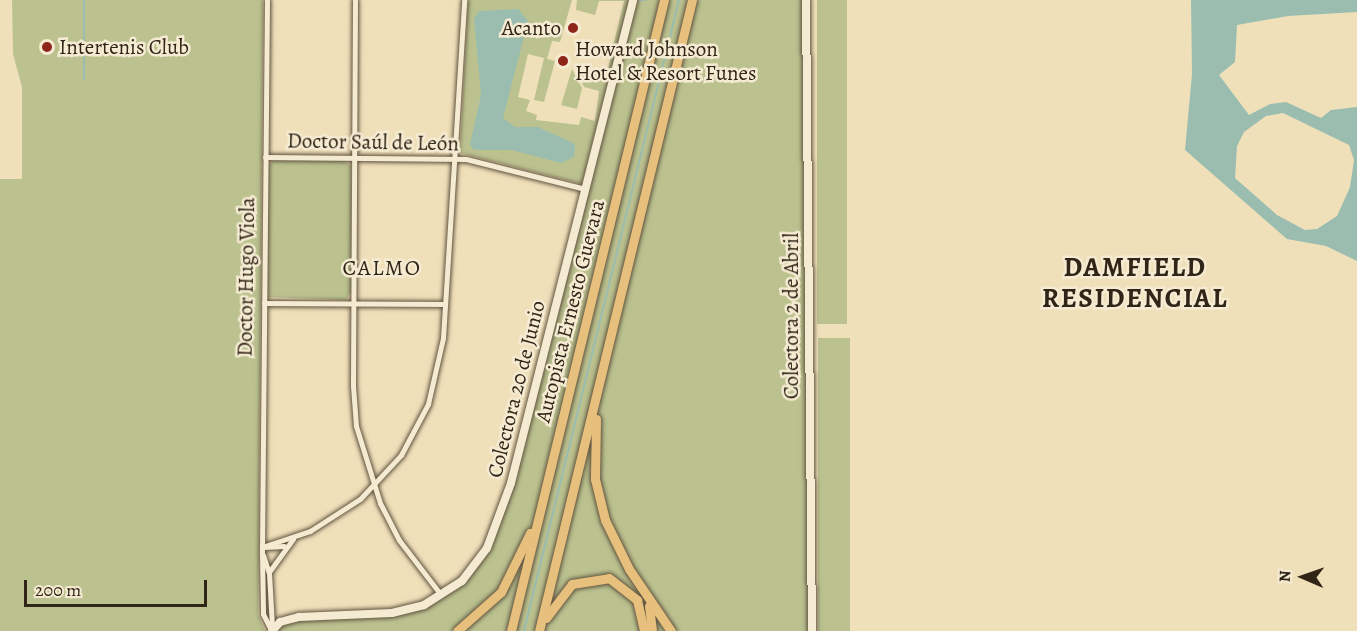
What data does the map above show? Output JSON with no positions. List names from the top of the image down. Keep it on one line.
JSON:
{"streets":{"highway":["Autopista Ernesto Guevara"],"main road":["Colectora 2 de Abril","Colectora 20 de Junio"],"street":["Doctor Saúl de León","Doctor Hugo Viola"]},"crossings":[["Doctor Saúl de León","Doctor Hugo Viola"],["Doctor Saúl de León","Colectora 20 de Junio"],["Doctor Hugo Viola","Colectora 20 de Junio"]],"districts":["DAMFIELD RESIDENCIAL","CALMO"],"places":["Acanto","Intertenis Club","Howard Johnson Hotel & Resort Funes"],"scale_bar":"200 m","north":"left"}
